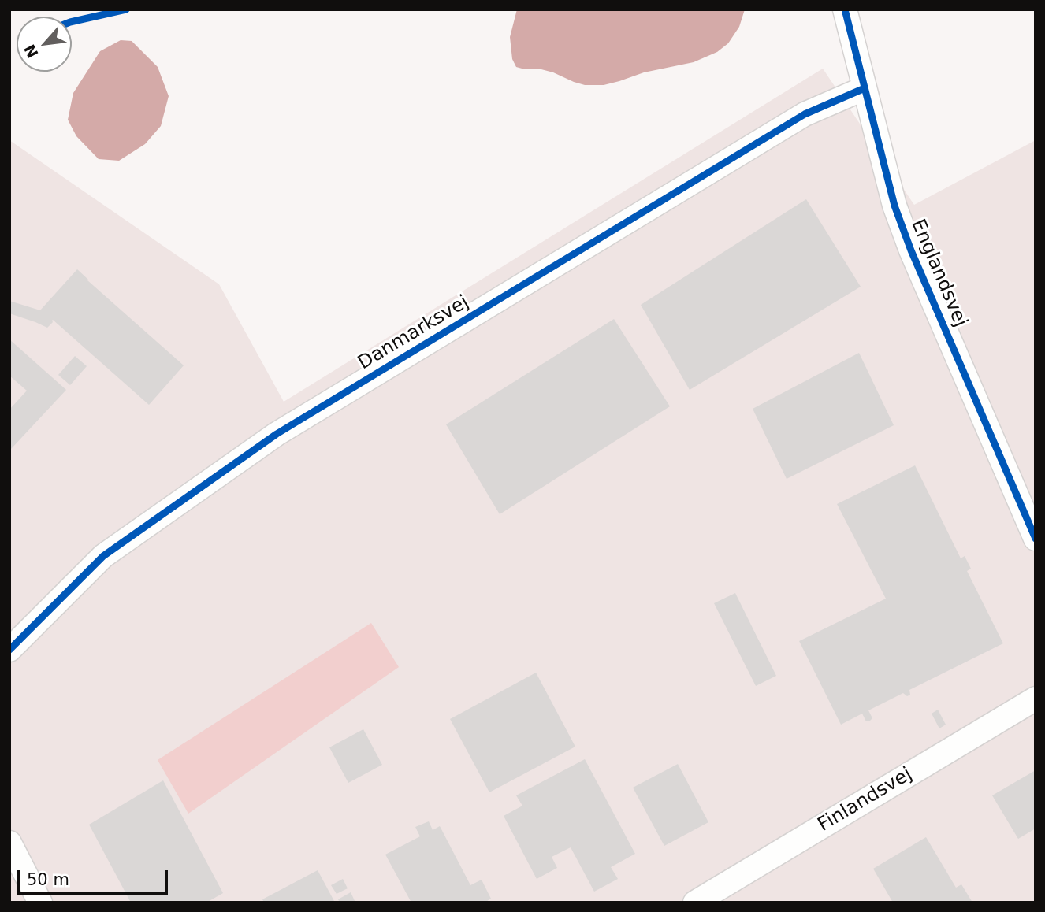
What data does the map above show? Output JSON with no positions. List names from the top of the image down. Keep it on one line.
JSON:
{"streets":{"street":["Englandsvej","Danmarksvej","Finlandsvej"]},"crossings":[["Englandsvej","Danmarksvej"]],"scale_bar":"50 m","north":"bottom left"}
